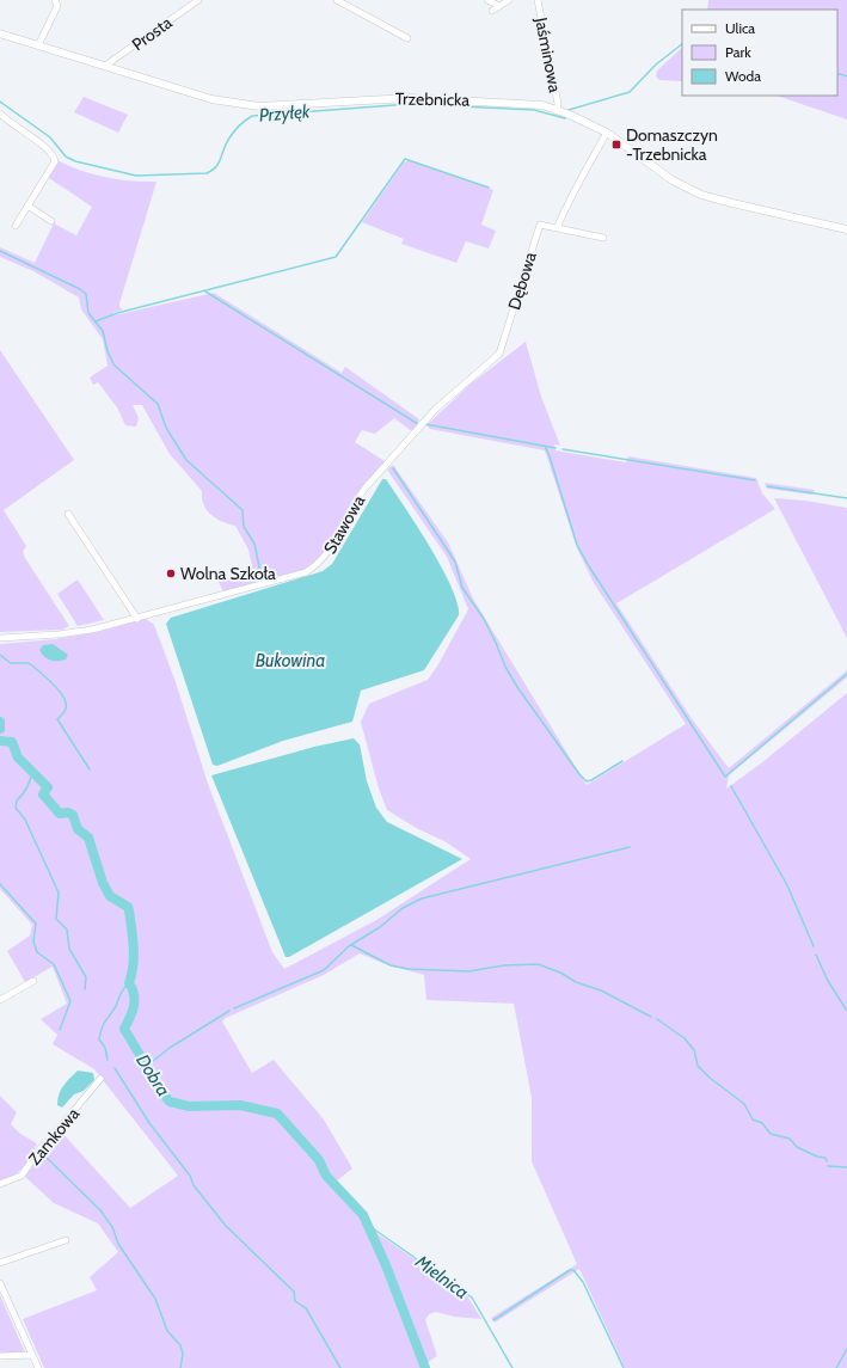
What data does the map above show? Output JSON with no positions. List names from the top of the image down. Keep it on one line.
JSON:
{"streets":{"street":["Prosta","Jaśminowa","Trzebnicka","Dębowa","Stawowa","Zamkowa"]},"crossings":[["Prosta","Trzebnicka"],["Jaśminowa","Trzebnicka"],["Dębowa","Stawowa"]],"water":["Przyłęk","Bukowina","Dobra","Mielnica"],"places":{"transit":["Domaszczyn -Trzebnicka"],"other":["Wolna Szkoła"]},"legend":["Ulica","Park","Woda"]}
